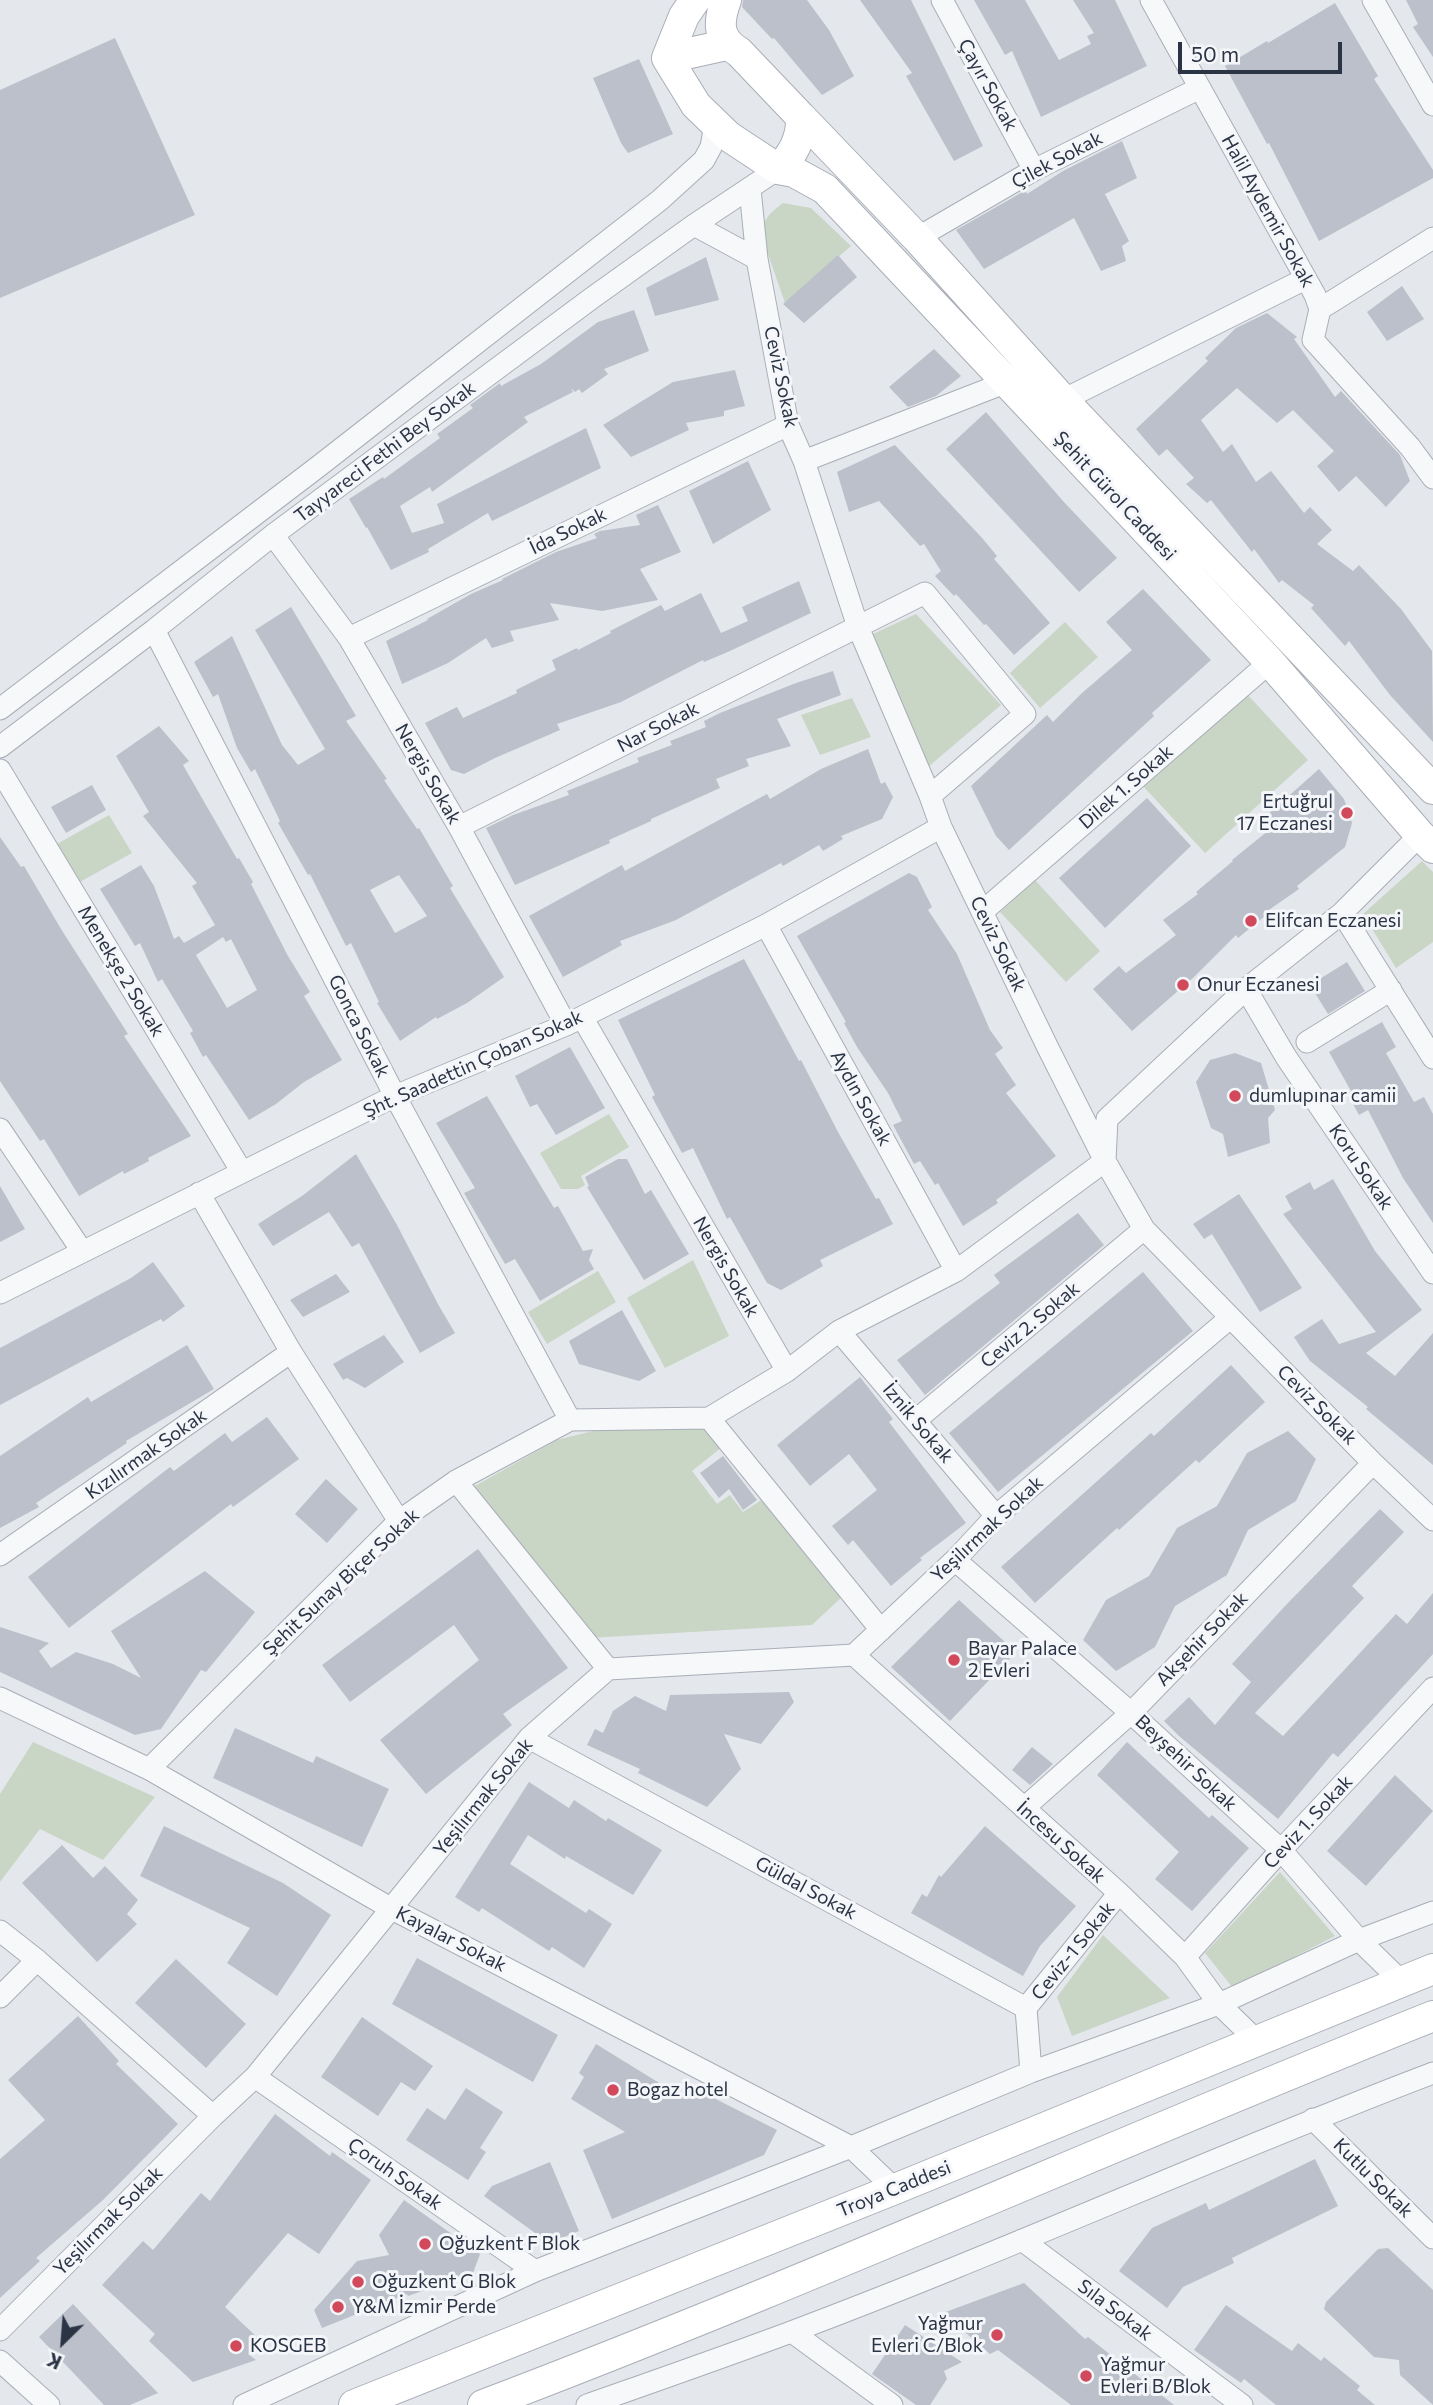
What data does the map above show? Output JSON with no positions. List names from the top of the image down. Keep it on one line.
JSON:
{"streets":{"main road":["Şehit Gürol Caddesi","Troya Caddesi"],"street":["Çayır Sokak","Çilek Sokak","Halil Aydemir Sokak","Ceviz Sokak","Tayyareci Fethi Bey Sokak","İda Sokak","Nar Sokak","Nergis Sokak","Dilek 1. Sokak","Menekşe 2 Sokak","Gonca Sokak","Şht. Saadettin Çoban Sokak","Aydın Sokak","Koru Sokak","Ceviz 2. Sokak","İznik Sokak","Kızılırmak Sokak","Yeşilırmak Sokak","Şehit Sunay Biçer Sokak","Akşehir Sokak","Beyşehir Sokak","Ceviz 1. Sokak","İncesu Sokak","Güldal Sokak","Kayalar Sokak","Ceviz-1 Sokak","Çoruh Sokak","Kutlu Sokak","Sıla Sokak"]},"crossings":[["Çayır Sokak","Çilek Sokak"],["Çilek Sokak","Halil Aydemir Sokak"],["Çilek Sokak","Şehit Gürol Caddesi"],["Ceviz Sokak","Tayyareci Fethi Bey Sokak"],["Ceviz Sokak","İda Sokak"],["Ceviz Sokak","Nar Sokak"],["Ceviz Sokak","Dilek 1. Sokak"],["Ceviz Sokak","Şht. Saadettin Çoban Sokak"],["Ceviz Sokak","Ceviz 2. Sokak"],["Ceviz Sokak","Yeşilırmak Sokak"],["Ceviz Sokak","Akşehir Sokak"],["Tayyareci Fethi Bey Sokak","Şehit Gürol Caddesi"],["Tayyareci Fethi Bey Sokak","Nergis Sokak"],["Tayyareci Fethi Bey Sokak","Gonca Sokak"],["Şehit Gürol Caddesi","Dilek 1. Sokak"],["İda Sokak","Nergis Sokak"],["Nar Sokak","Nergis Sokak"],["Nergis Sokak","Şht. Saadettin Çoban Sokak"],["Menekşe 2 Sokak","Şht. Saadettin Çoban Sokak"],["Gonca Sokak","Şht. Saadettin Çoban Sokak"],["Gonca Sokak","Şehit Sunay Biçer Sokak"],["Şht. Saadettin Çoban Sokak","Aydın Sokak"],["Ceviz 2. Sokak","İznik Sokak"],["İznik Sokak","Yeşilırmak Sokak"],["Yeşilırmak Sokak","Beyşehir Sokak"],["Yeşilırmak Sokak","İncesu Sokak"],["Yeşilırmak Sokak","Güldal Sokak"],["Yeşilırmak Sokak","Kayalar Sokak"],["Yeşilırmak Sokak","Çoruh Sokak"],["Şehit Sunay Biçer Sokak","Kayalar Sokak"],["Akşehir Sokak","Beyşehir Sokak"],["Akşehir Sokak","İncesu Sokak"],["Beyşehir Sokak","Ceviz 1. Sokak"],["Beyşehir Sokak","Troya Caddesi"],["Ceviz 1. Sokak","İncesu Sokak"],["İncesu Sokak","Ceviz-1 Sokak"],["İncesu Sokak","Troya Caddesi"],["Güldal Sokak","Ceviz-1 Sokak"],["Kayalar Sokak","Troya Caddesi"]],"places":["Ertuğrul 17 Eczanesi","Elifcan Eczanesi","Onur Eczanesi","dumlupınar camii","Bayar Palace 2 Evleri","Bogaz hotel","Oğuzkent F Blok","Oğuzkent G Blok","Y&M İzmir Perde","Yağmur Evleri C/Blok","KOSGEB","Yağmur Evleri B/Blok"],"scale_bar":"50 m","north":"bottom left"}
